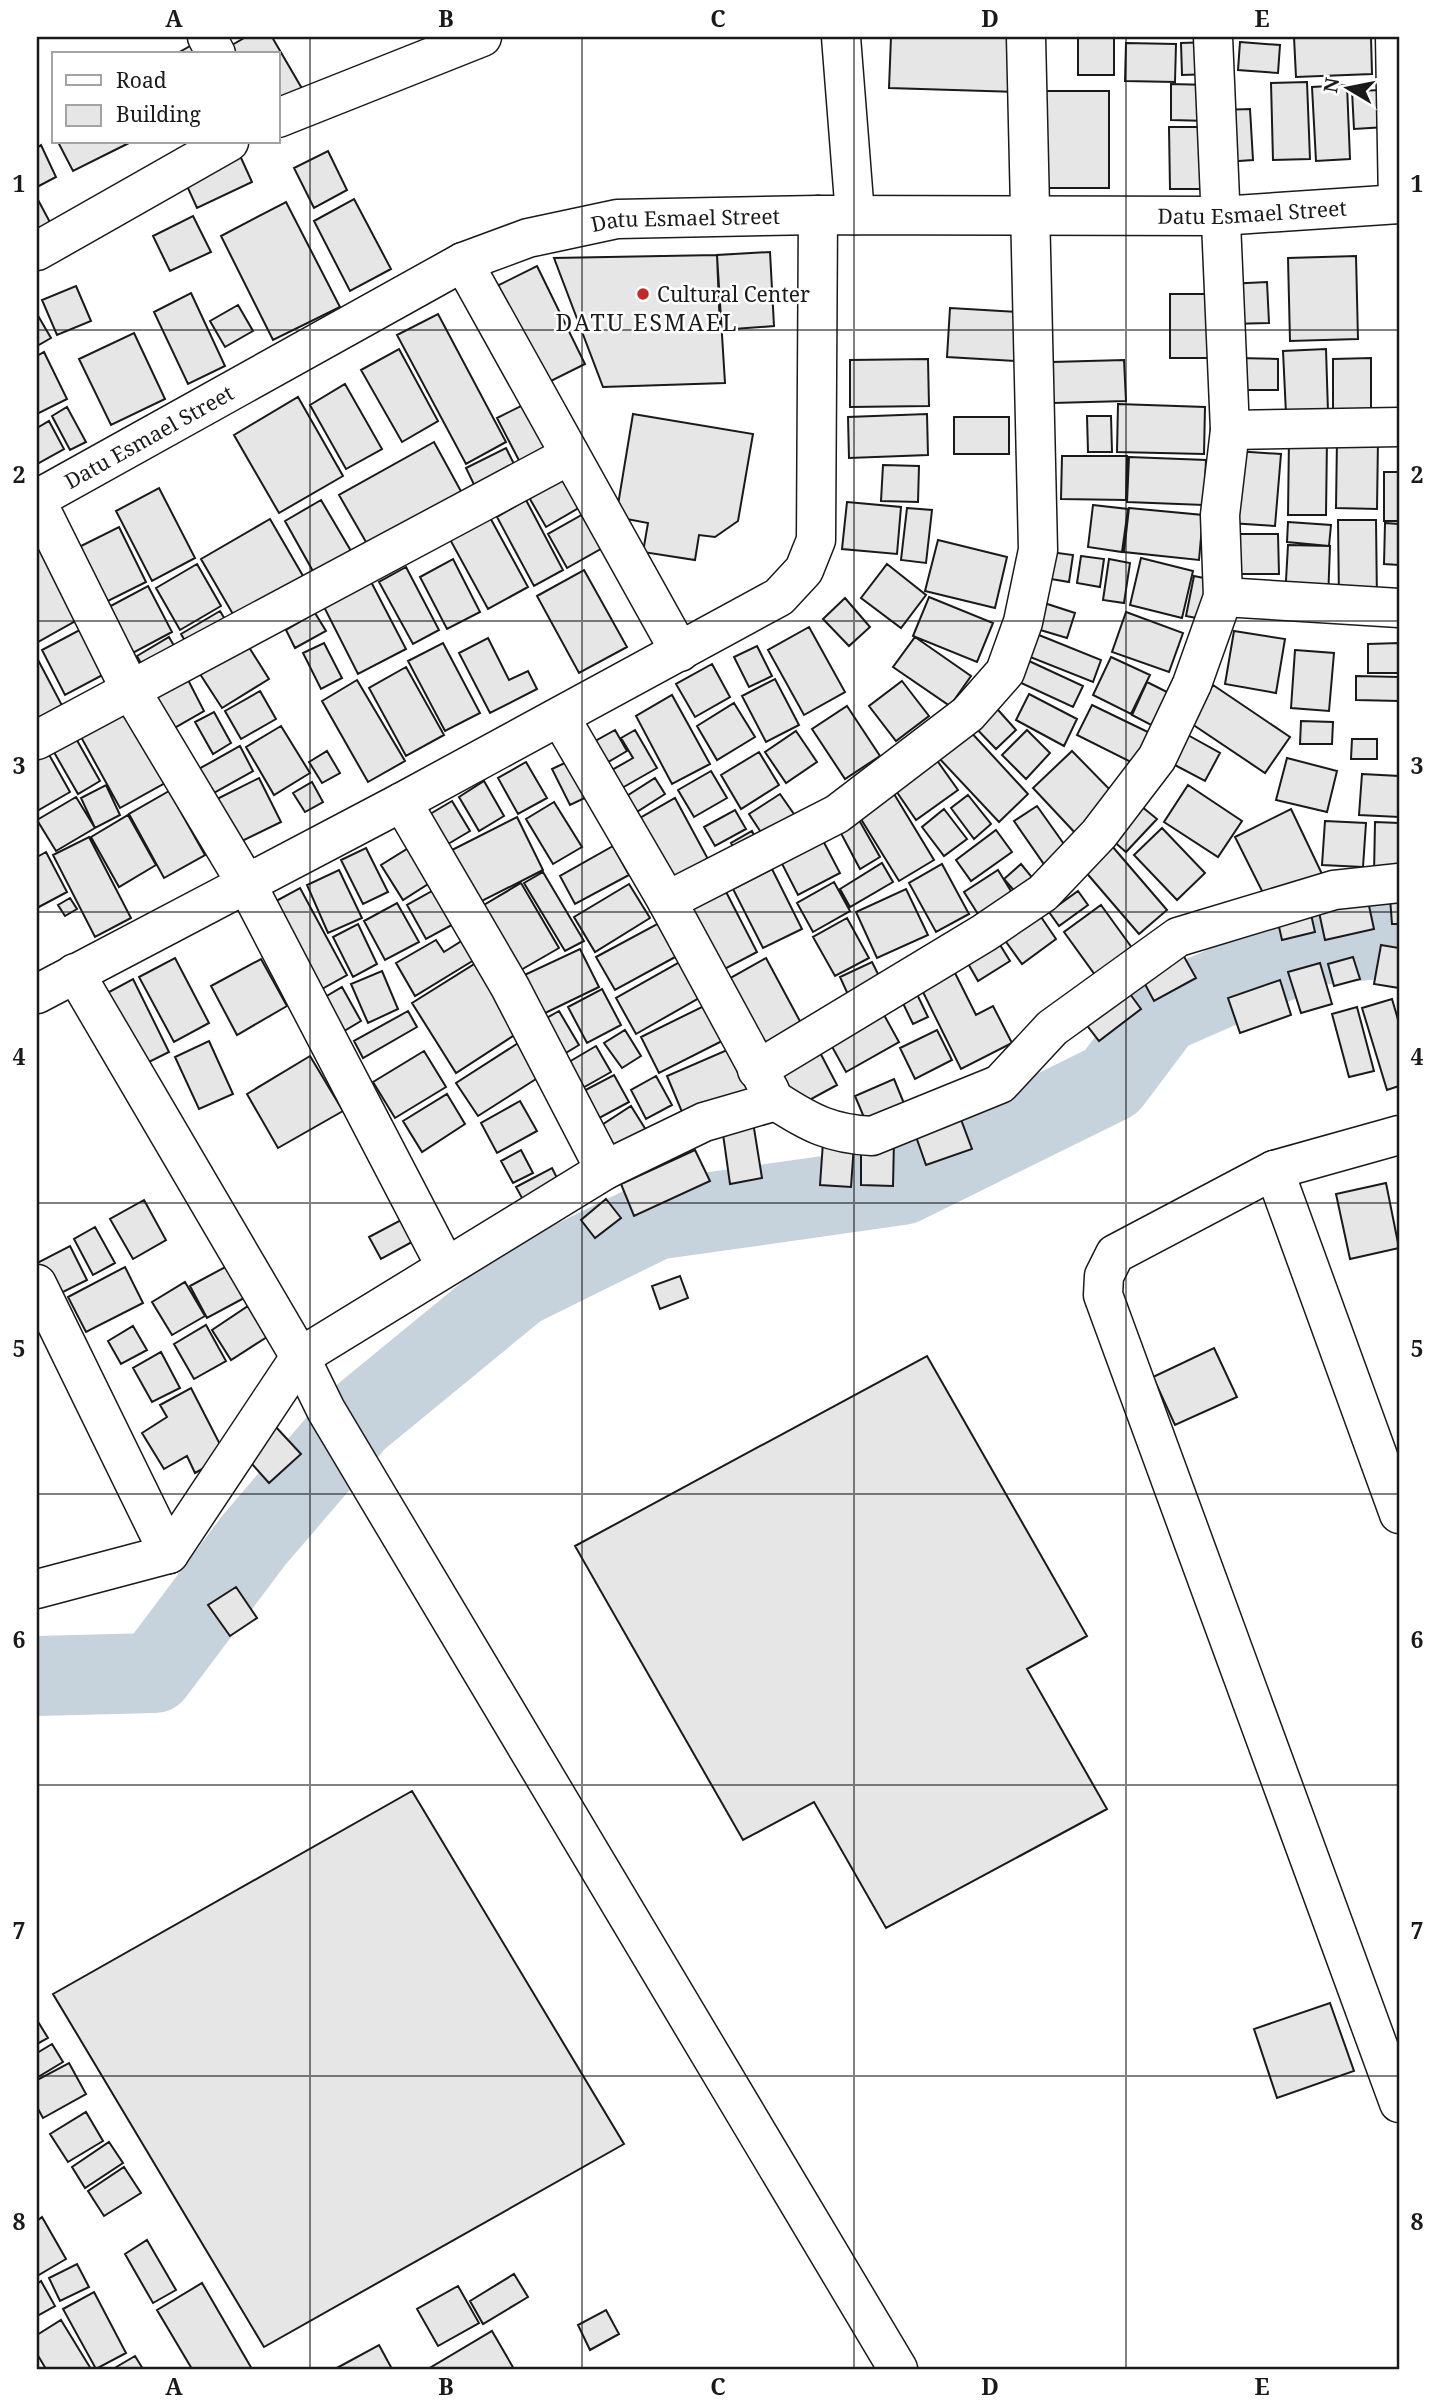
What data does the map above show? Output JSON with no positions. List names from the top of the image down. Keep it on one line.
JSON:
{"streets":{"street":["Datu Esmael Street"]},"districts":["DATU ESMAEL"],"places":["Cultural Center"],"legend":["Road","Building"],"north":"left","grid":{"columns":["A","B","C","D","E"],"rows":["1","2","3","4","5","6","7","8"]}}
